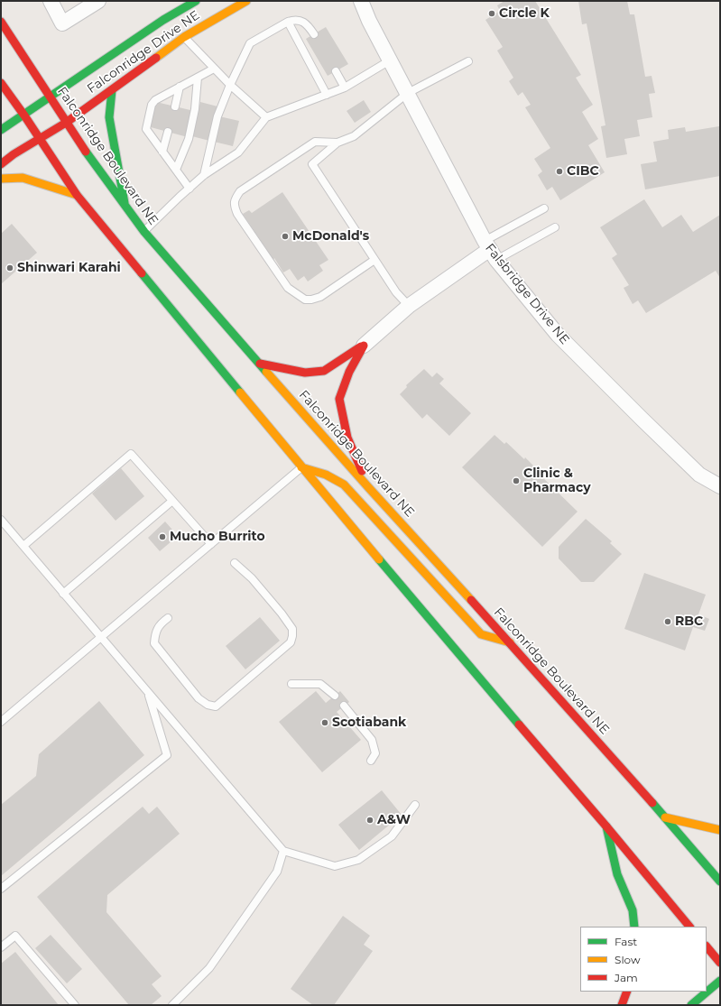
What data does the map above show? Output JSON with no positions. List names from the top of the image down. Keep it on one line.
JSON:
{"streets":{"main road":["Falconridge Drive NE","Falconridge Boulevard NE"],"street":["Falsbridge Drive NE"]},"crossings":[["Falconridge Drive NE","Falconridge Boulevard NE"]],"places":["Circle K","CIBC","McDonald's","Shinwari Karahi","Clinic & Pharmacy","Mucho Burrito","RBC","Scotiabank","A&W"],"legend":["Fast","Slow","Jam"]}
